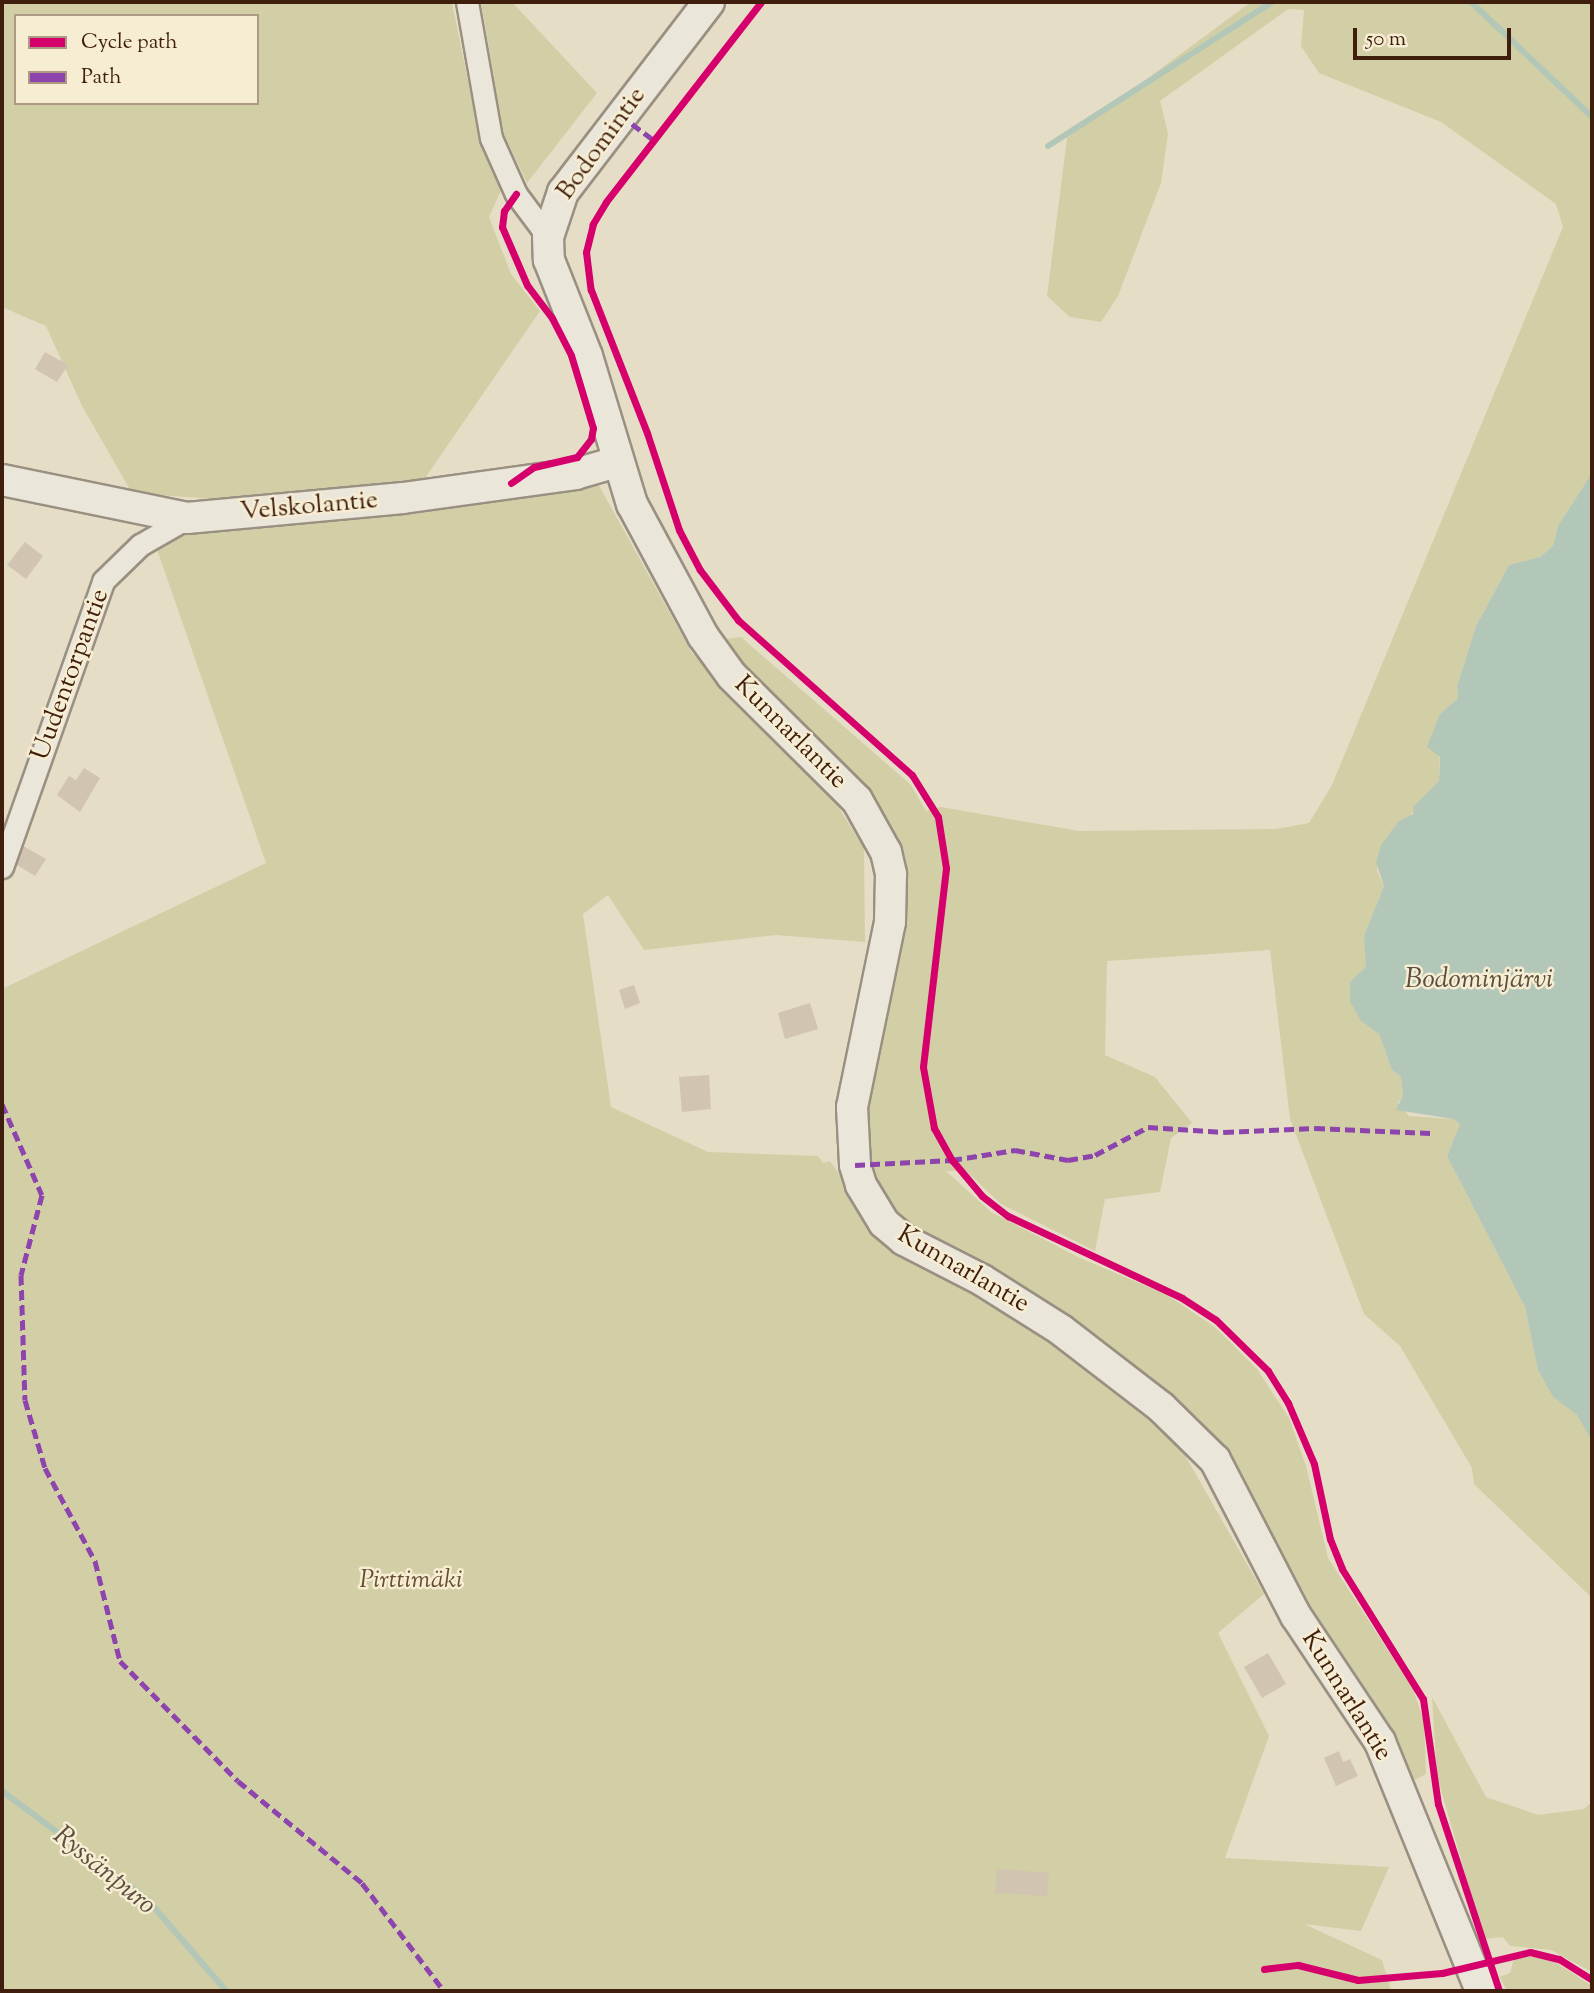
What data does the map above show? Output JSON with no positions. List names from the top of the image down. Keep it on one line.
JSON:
{"streets":{"main road":["Bodomintie","Velskolantie","Kunnarlantie"],"street":["Uudentorpantie"]},"crossings":[["Bodomintie","Velskolantie"],["Bodomintie","Kunnarlantie"],["Velskolantie","Uudentorpantie"],["Velskolantie","Kunnarlantie"]],"water":["Bodominjärvi","Ryssänpuro"],"parks":["Pirttimäki"],"legend":["Cycle path","Path"],"scale_bar":"50 m"}
